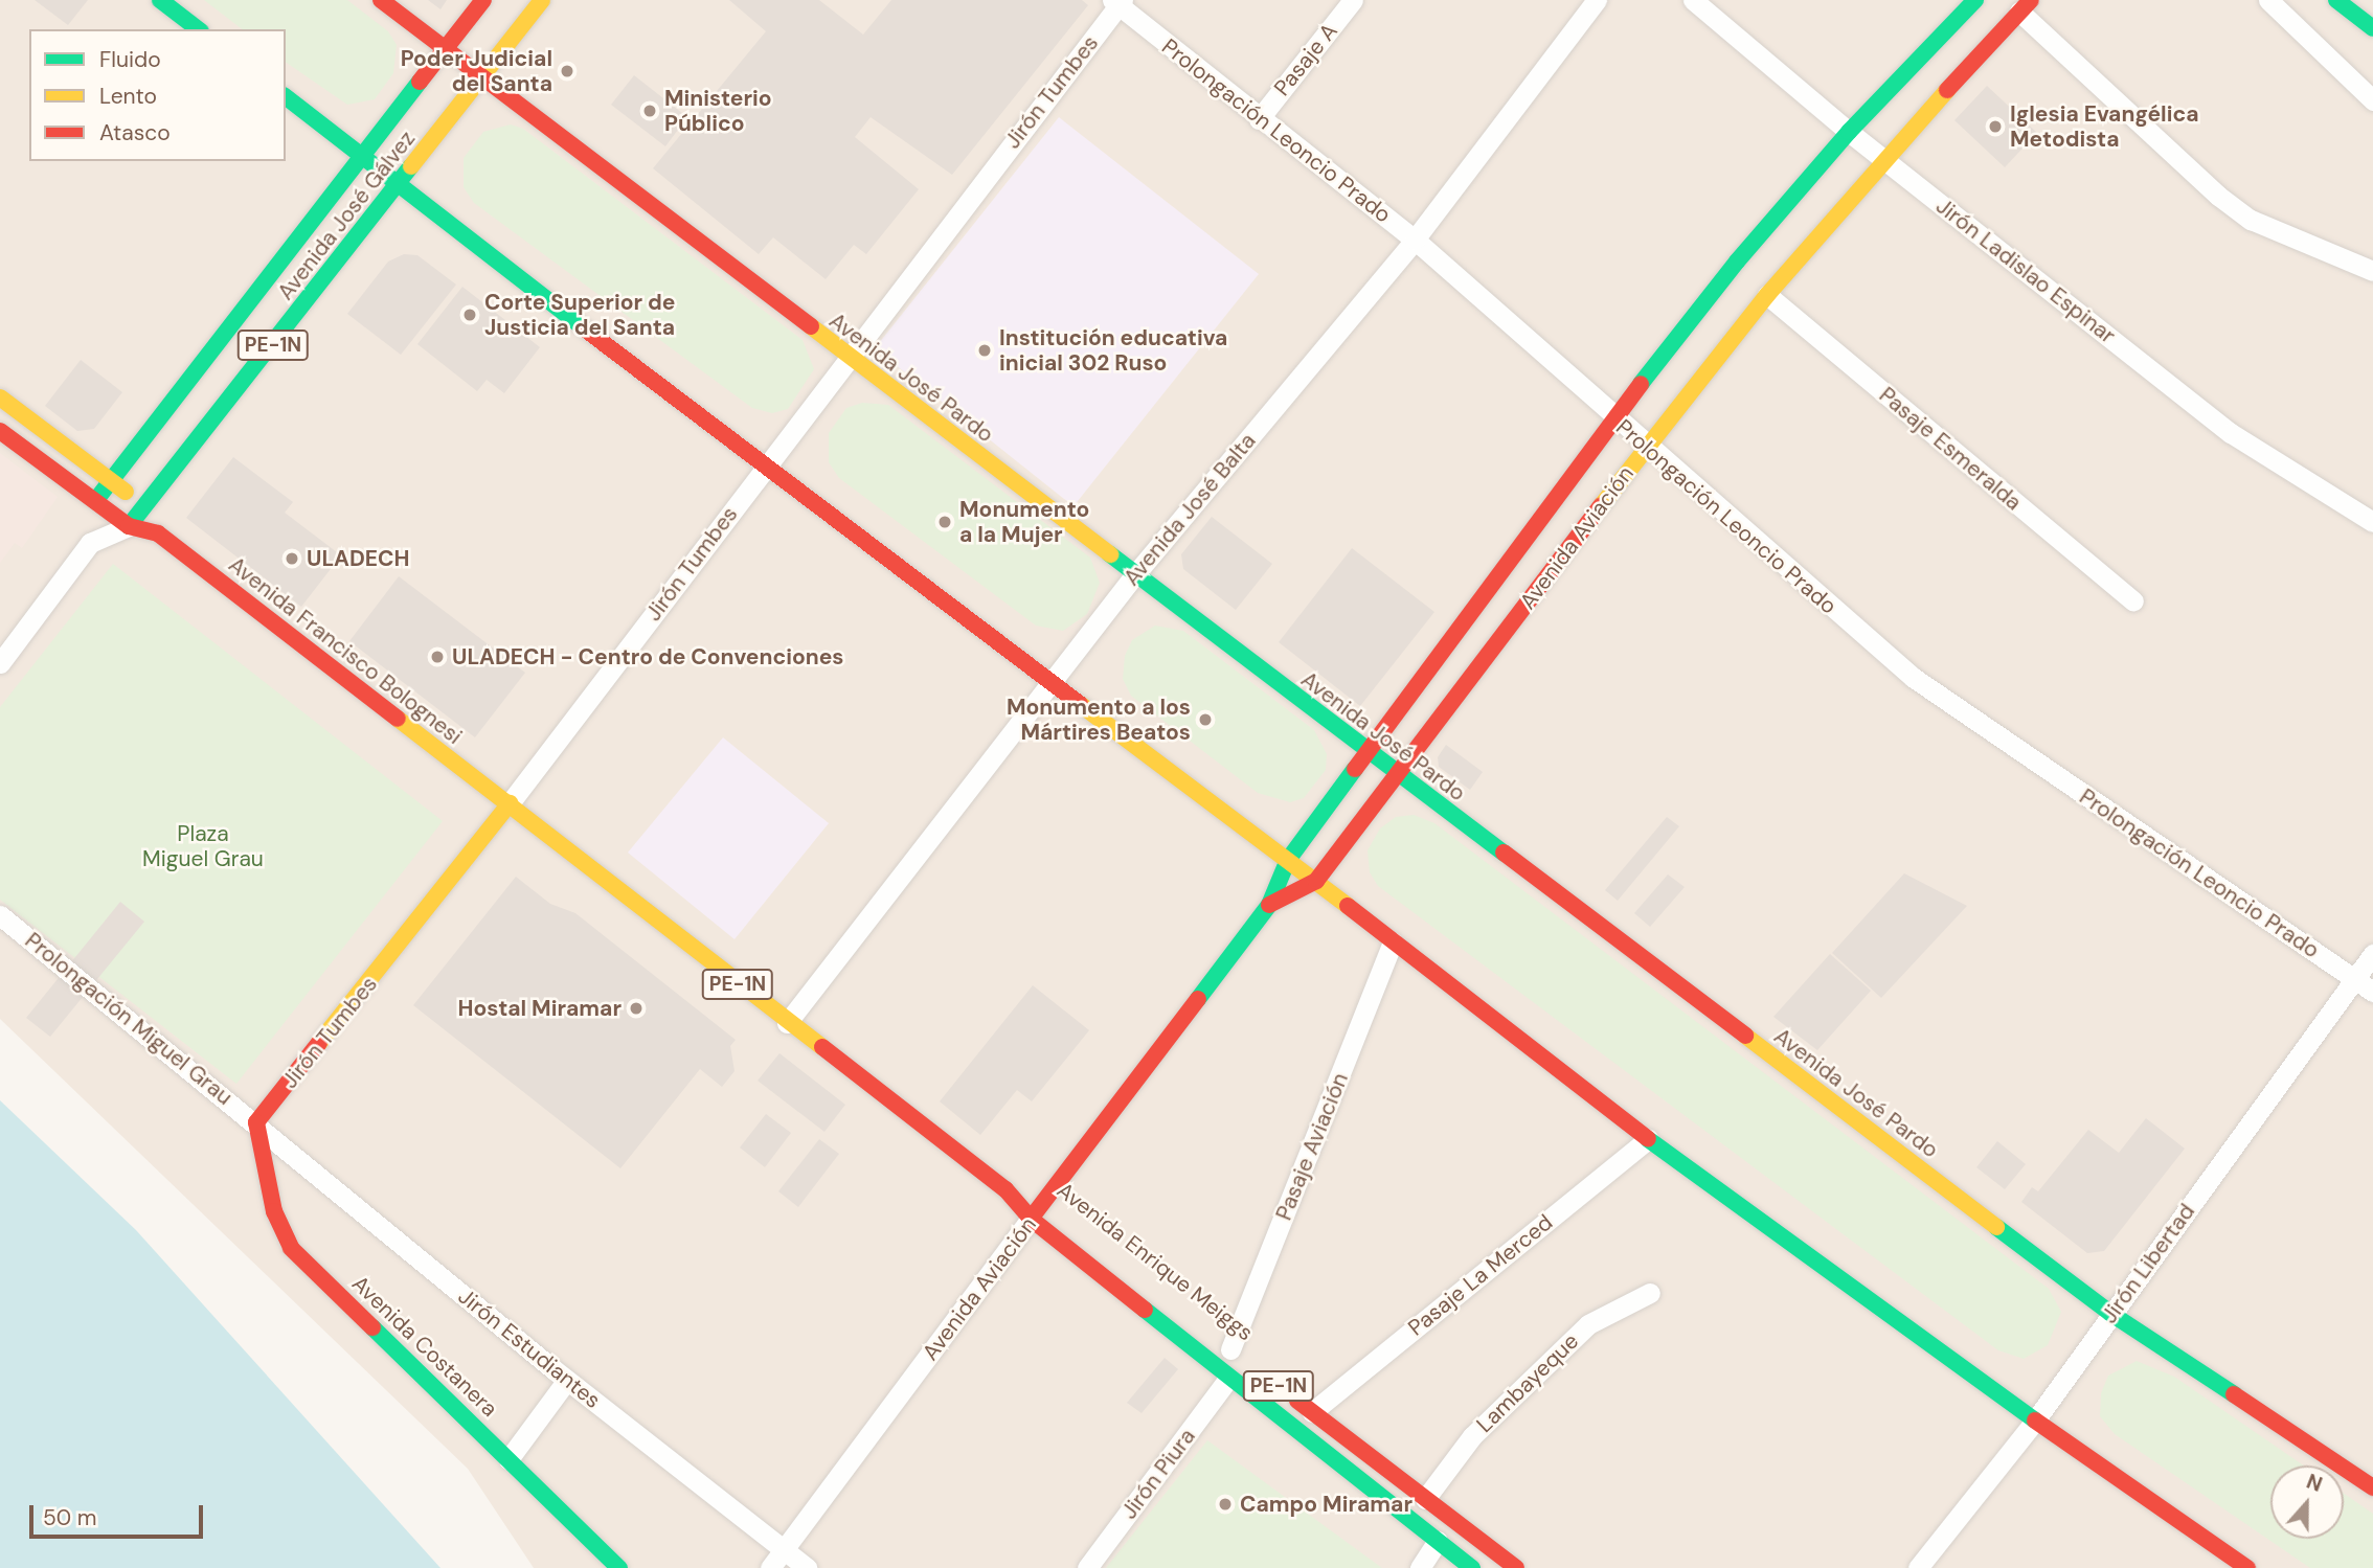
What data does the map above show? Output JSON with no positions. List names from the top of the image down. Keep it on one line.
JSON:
{"streets":{"main road":["Jirón Tumbes","Avenida José Gálvez","PE-1N","Avenida José Pardo","Avenida Aviación","Avenida Francisco Bolognesi","Avenida Enrique Meiggs","Avenida Costanera"],"street":["Pasaje A","Prolongación Leoncio Prado","Jirón Ladislao Espinar","Pasaje Esmeralda","Avenida José Balta","Prolongación Miguel Grau","Pasaje Aviación","Jirón Libertad","Pasaje La Merced","Jirón Estudiantes","Lambayeque","Jirón Piura"]},"crossings":[["Pasaje A","Prolongación Leoncio Prado"],["Jirón Tumbes","Prolongación Leoncio Prado"],["Jirón Tumbes","Avenida José Pardo"],["Jirón Tumbes","Avenida Francisco Bolognesi"],["Jirón Tumbes","Prolongación Miguel Grau"],["Jirón Tumbes","Avenida Enrique Meiggs"],["Jirón Tumbes","Avenida Costanera"],["Jirón Tumbes","Jirón Estudiantes"],["Prolongación Leoncio Prado","Avenida José Balta"],["Prolongación Leoncio Prado","Avenida Aviación"],["Prolongación Leoncio Prado","Jirón Libertad"],["Avenida José Gálvez","Avenida José Pardo"],["Avenida José Gálvez","Avenida Francisco Bolognesi"],["Jirón Ladislao Espinar","Avenida Aviación"],["PE-1N","Pasaje La Merced"],["PE-1N","Lambayeque"],["Avenida José Pardo","Avenida José Balta"],["Avenida José Pardo","Avenida Aviación"],["Avenida José Pardo","Jirón Libertad"],["Pasaje Esmeralda","Avenida Aviación"],["Avenida José Balta","Avenida Enrique Meiggs"],["Avenida Aviación","Avenida Enrique Meiggs"],["Avenida Aviación","Jirón Estudiantes"],["Avenida Francisco Bolognesi","Avenida Enrique Meiggs"],["Prolongación Miguel Grau","Avenida Costanera"],["Prolongación Miguel Grau","Jirón Estudiantes"],["Avenida Enrique Meiggs","Jirón Piura"],["Avenida Costanera","Jirón Estudiantes"]],"parks":["Plaza Miguel Grau"],"places":["Poder Judicial del Santa","Ministerio Público","Iglesia Evangélica Metodista","Corte Superior de Justicia del Santa","Institución educativa inicial 302 Ruso","Monumento a la Mujer","ULADECH","ULADECH - Centro de Convenciones","Monumento a los Mártires Beatos","Hostal Miramar","Campo Miramar"],"legend":["Fluido","Lento","Atasco"],"scale_bar":"50 m","north":"top"}
